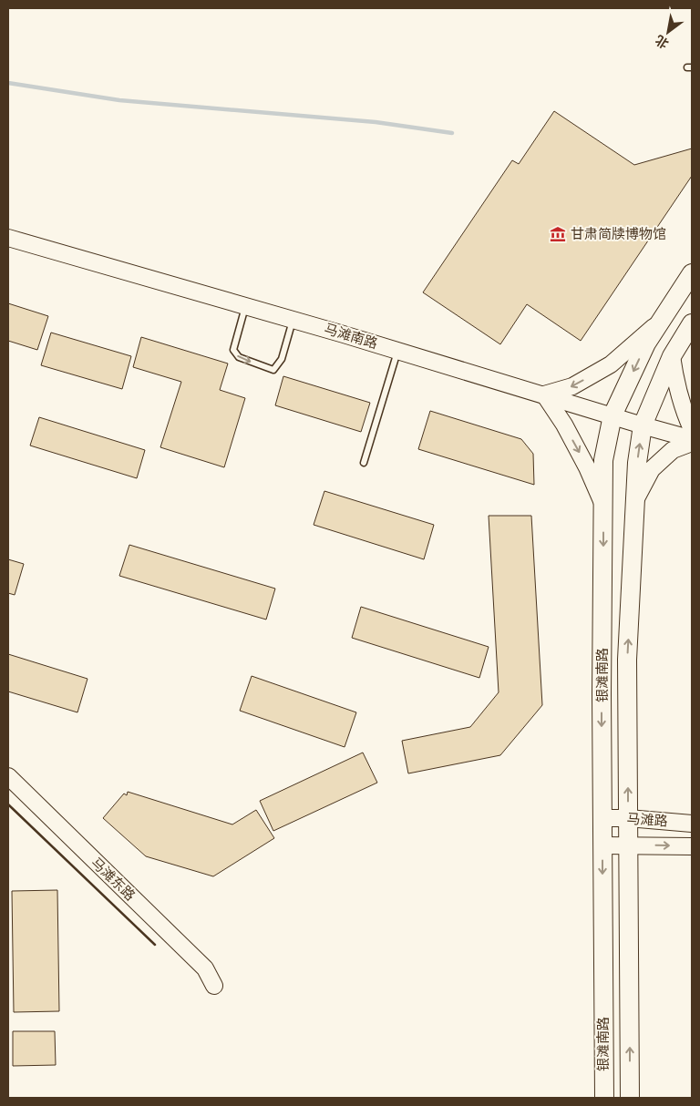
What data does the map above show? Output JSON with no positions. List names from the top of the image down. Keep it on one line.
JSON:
{"streets":{"main road":["马滩南路","银滩南路","马滩路","马滩东路"]},"crossings":[["马滩南路","银滩南路"],["银滩南路","马滩路"]],"places":{"museum":["甘肃简牍博物馆"]},"north":"bottom left"}
